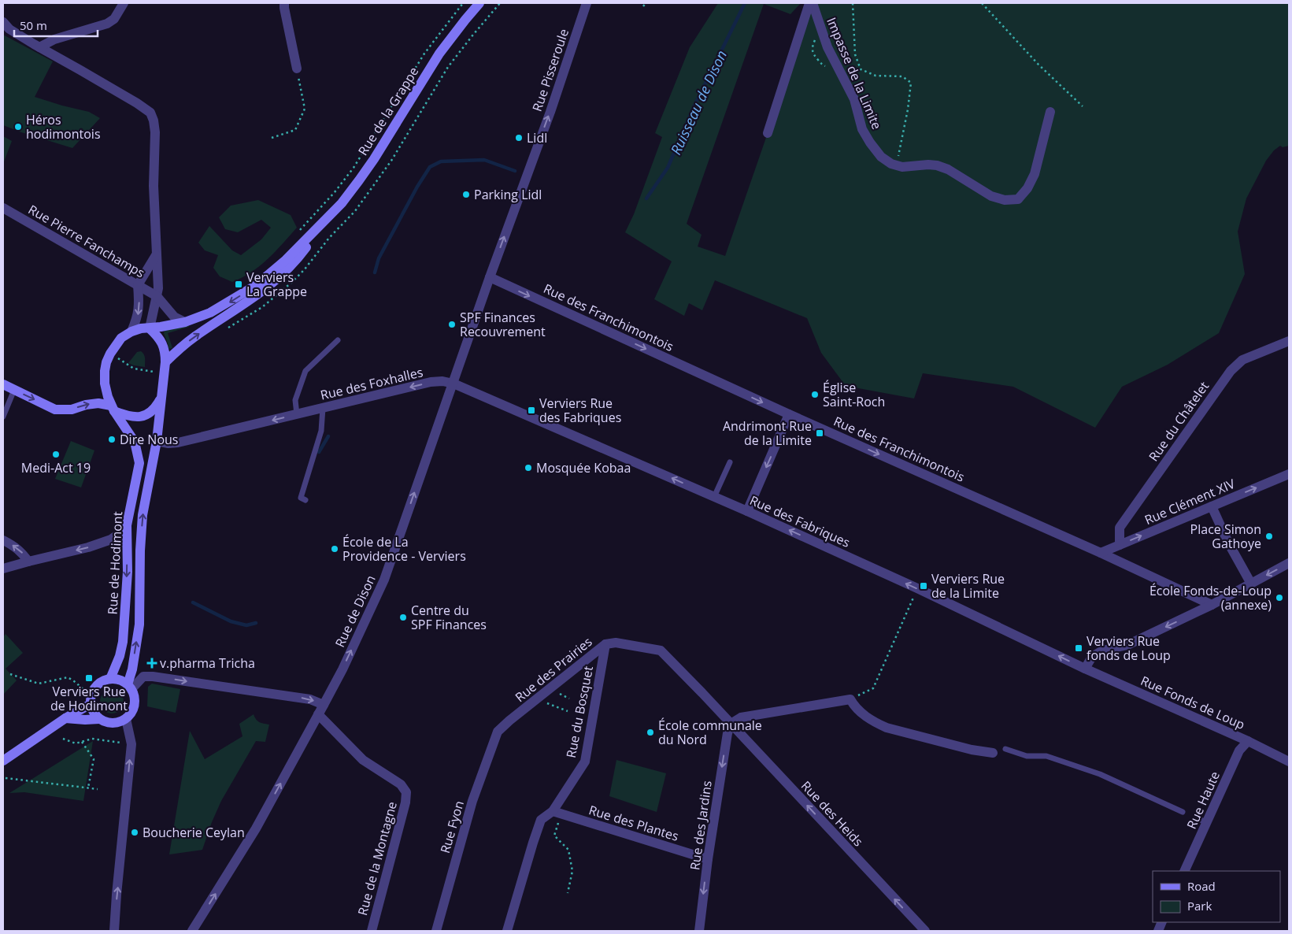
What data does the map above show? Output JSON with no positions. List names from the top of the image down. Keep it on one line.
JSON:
{"streets":{"main road":["Rue de la Grappe","Rue de Hodimont"],"street":["Rue Pisseroule","Impasse de la Limite","Rue Pierre Fanchamps","Rue des Franchimontois","Rue des Foxhalles","Rue du Châtelet","Rue Clément XIV","Rue des Fabriques","Rue de Dison","Rue des Prairies","Rue Fonds de Loup","Rue du Bosquet","Rue Haute","Rue des Heids","Rue des Plantes","Rue des Jardins","Rue Fyon","Rue de la Montagne"]},"crossings":[["Rue Pisseroule","Rue des Franchimontois"],["Rue Pisseroule","Rue de Dison"],["Rue de la Grappe","Rue de Hodimont"],["Rue des Franchimontois","Rue Clément XIV"],["Rue des Franchimontois","Rue de Dison"],["Rue des Foxhalles","Rue des Fabriques"],["Rue des Foxhalles","Rue de Hodimont"],["Rue des Foxhalles","Rue de Dison"],["Rue du Châtelet","Rue Clément XIV"],["Rue des Fabriques","Rue de Dison"],["Rue des Fabriques","Rue Fonds de Loup"],["Rue de Dison","Rue de la Montagne"],["Rue des Prairies","Rue du Bosquet"],["Rue des Prairies","Rue des Heids"],["Rue des Prairies","Rue Fyon"],["Rue Fonds de Loup","Rue Haute"],["Rue du Bosquet","Rue des Plantes"],["Rue des Heids","Rue des Jardins"],["Rue des Plantes","Rue des Jardins"]],"one_way":["Rue Pisseroule","Rue des Franchimontois","Rue des Foxhalles","Rue des Fabriques","Rue de Dison","Rue des Heids","Rue des Jardins"],"water":["Ruisseau de Dison"],"places":{"other":["Héros hodimontois","Lidl","Parking Lidl","SPF Finances Recouvrement","Église Saint-Roch","Dire Nous","Medi-Act 19","Mosquée Kobaa","Place Simon Gathoye","École de La Providence - Verviers","École Fonds-de-Loup (annexe)","Centre du SPF Finances","École communale du Nord","Boucherie Ceylan"],"transit":["Verviers La Grappe","Verviers Rue des Fabriques","Andrimont Rue de la Limite","Verviers Rue de la Limite","Verviers Rue fonds de Loup","Verviers Rue de Hodimont"],"health":["v.pharma Tricha"]},"legend":["Road","Park"],"scale_bar":"50 m"}
